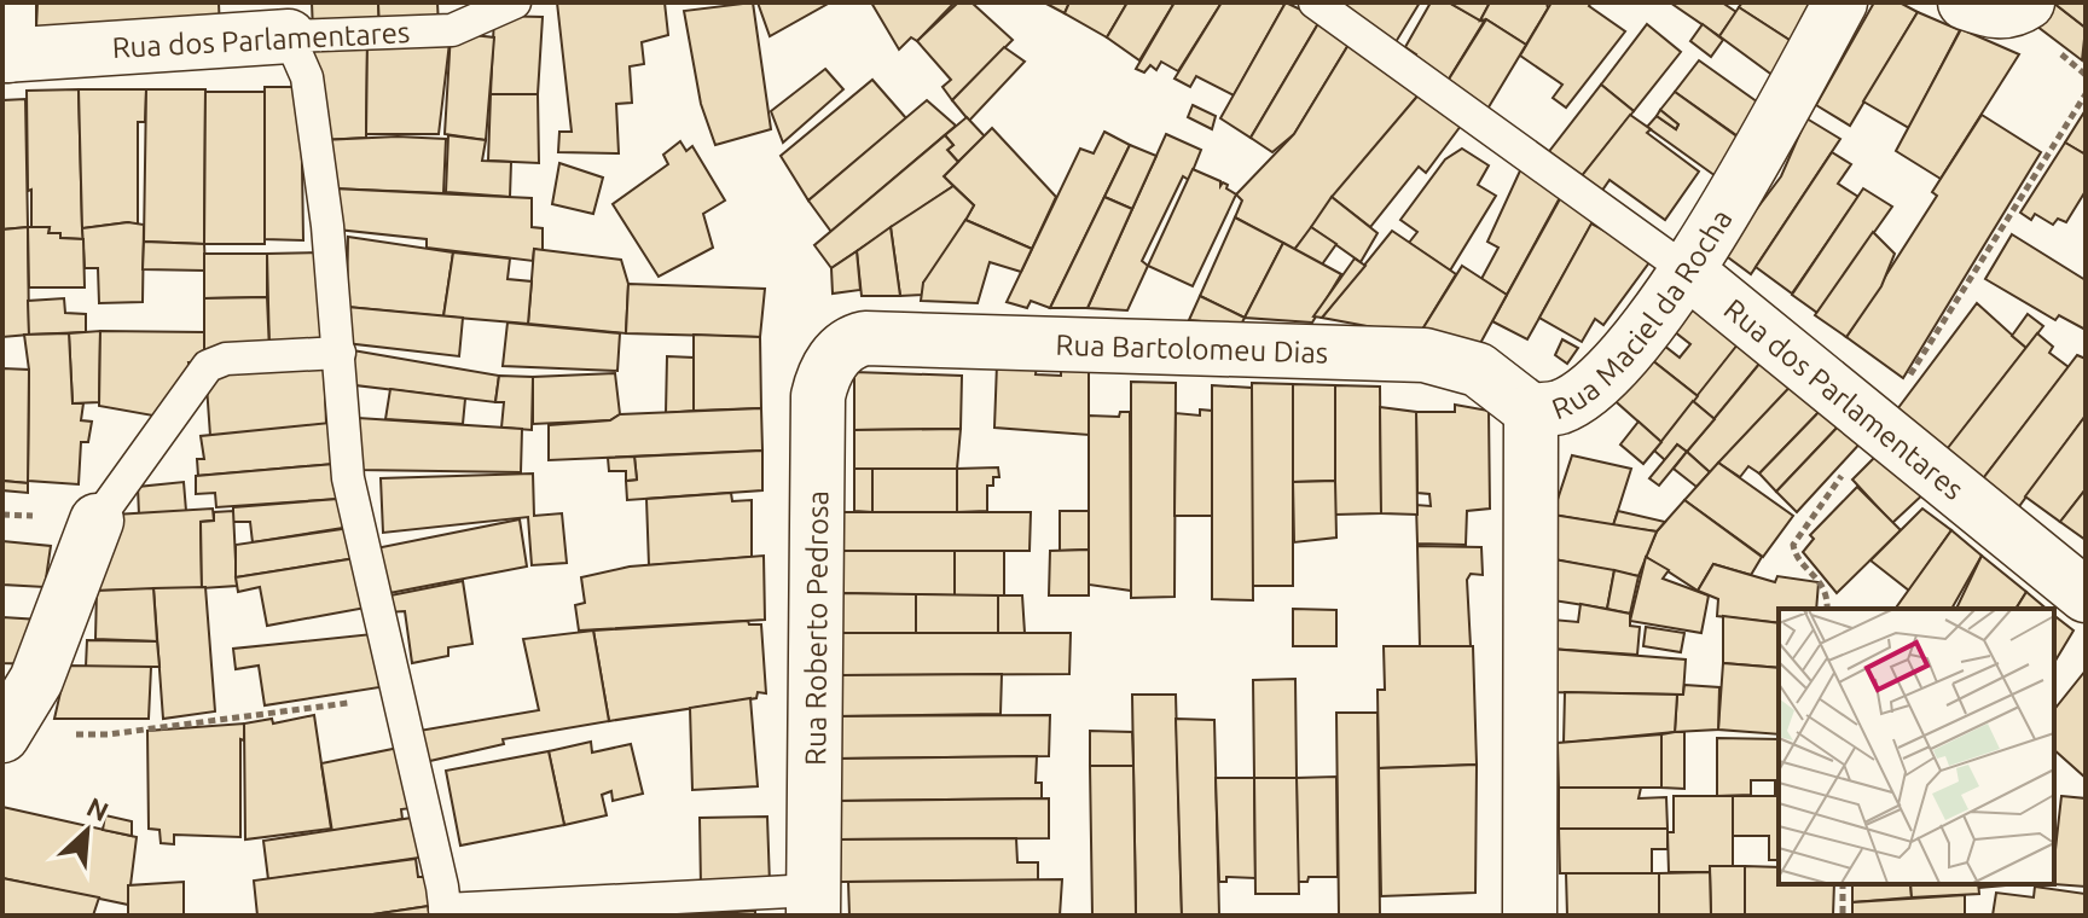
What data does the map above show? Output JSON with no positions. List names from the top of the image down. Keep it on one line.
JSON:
{"streets":{"street":["Rua dos Parlamentares","Rua Maciel da Rocha","Rua Bartolomeu Dias","Rua Roberto Pedrosa"]},"crossings":[["Rua dos Parlamentares","Rua Maciel da Rocha"],["Rua Maciel da Rocha","Rua Bartolomeu Dias"],["Rua Bartolomeu Dias","Rua Roberto Pedrosa"]],"north":"top right"}
